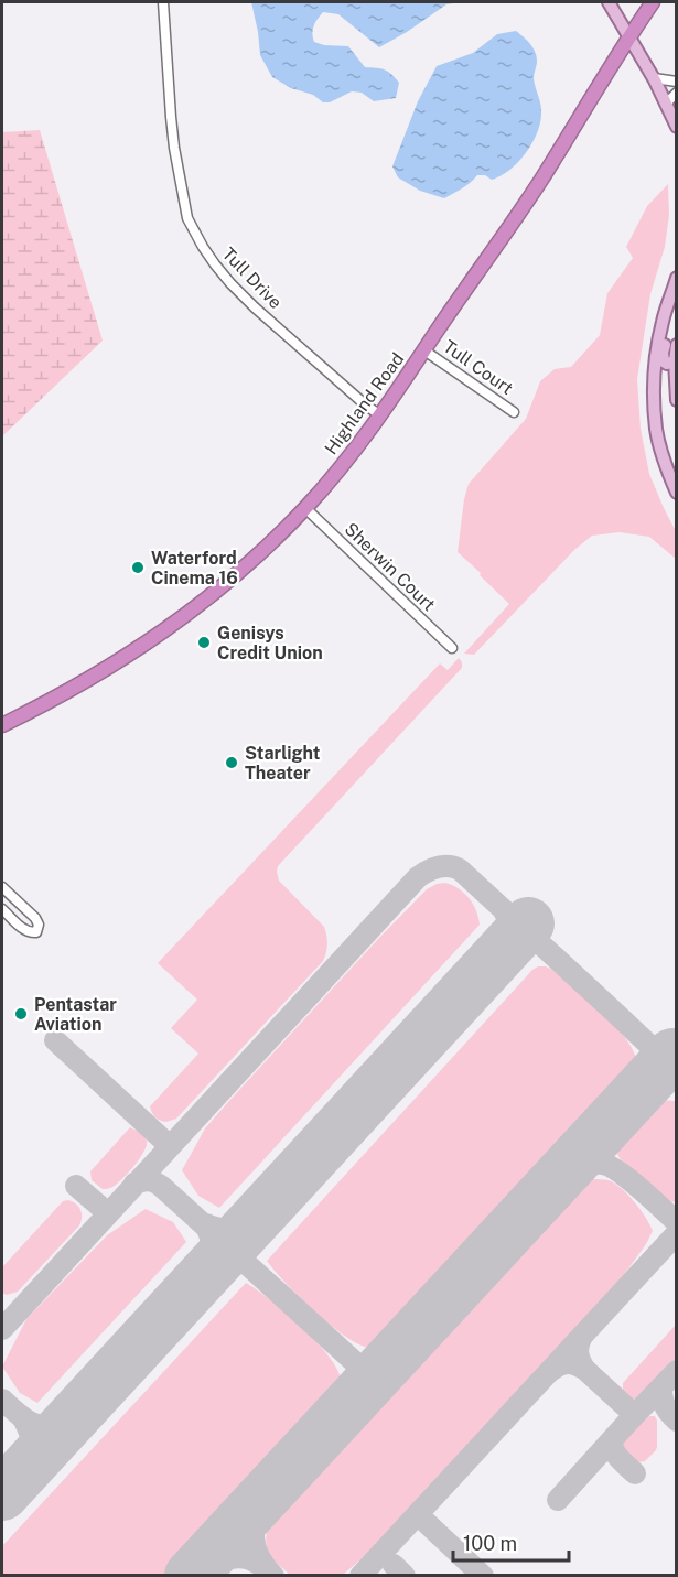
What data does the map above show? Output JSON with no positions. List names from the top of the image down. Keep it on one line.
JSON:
{"streets":{"highway":["Highland Road"],"street":["Tull Drive","Tull Court","Sherwin Court"]},"crossings":[["Tull Drive","Highland Road"],["Tull Court","Highland Road"],["Highland Road","Sherwin Court"]],"places":["Waterford Cinema 16","Genisys Credit Union","Starlight Theater","Pentastar Aviation"],"scale_bar":"100 m"}
